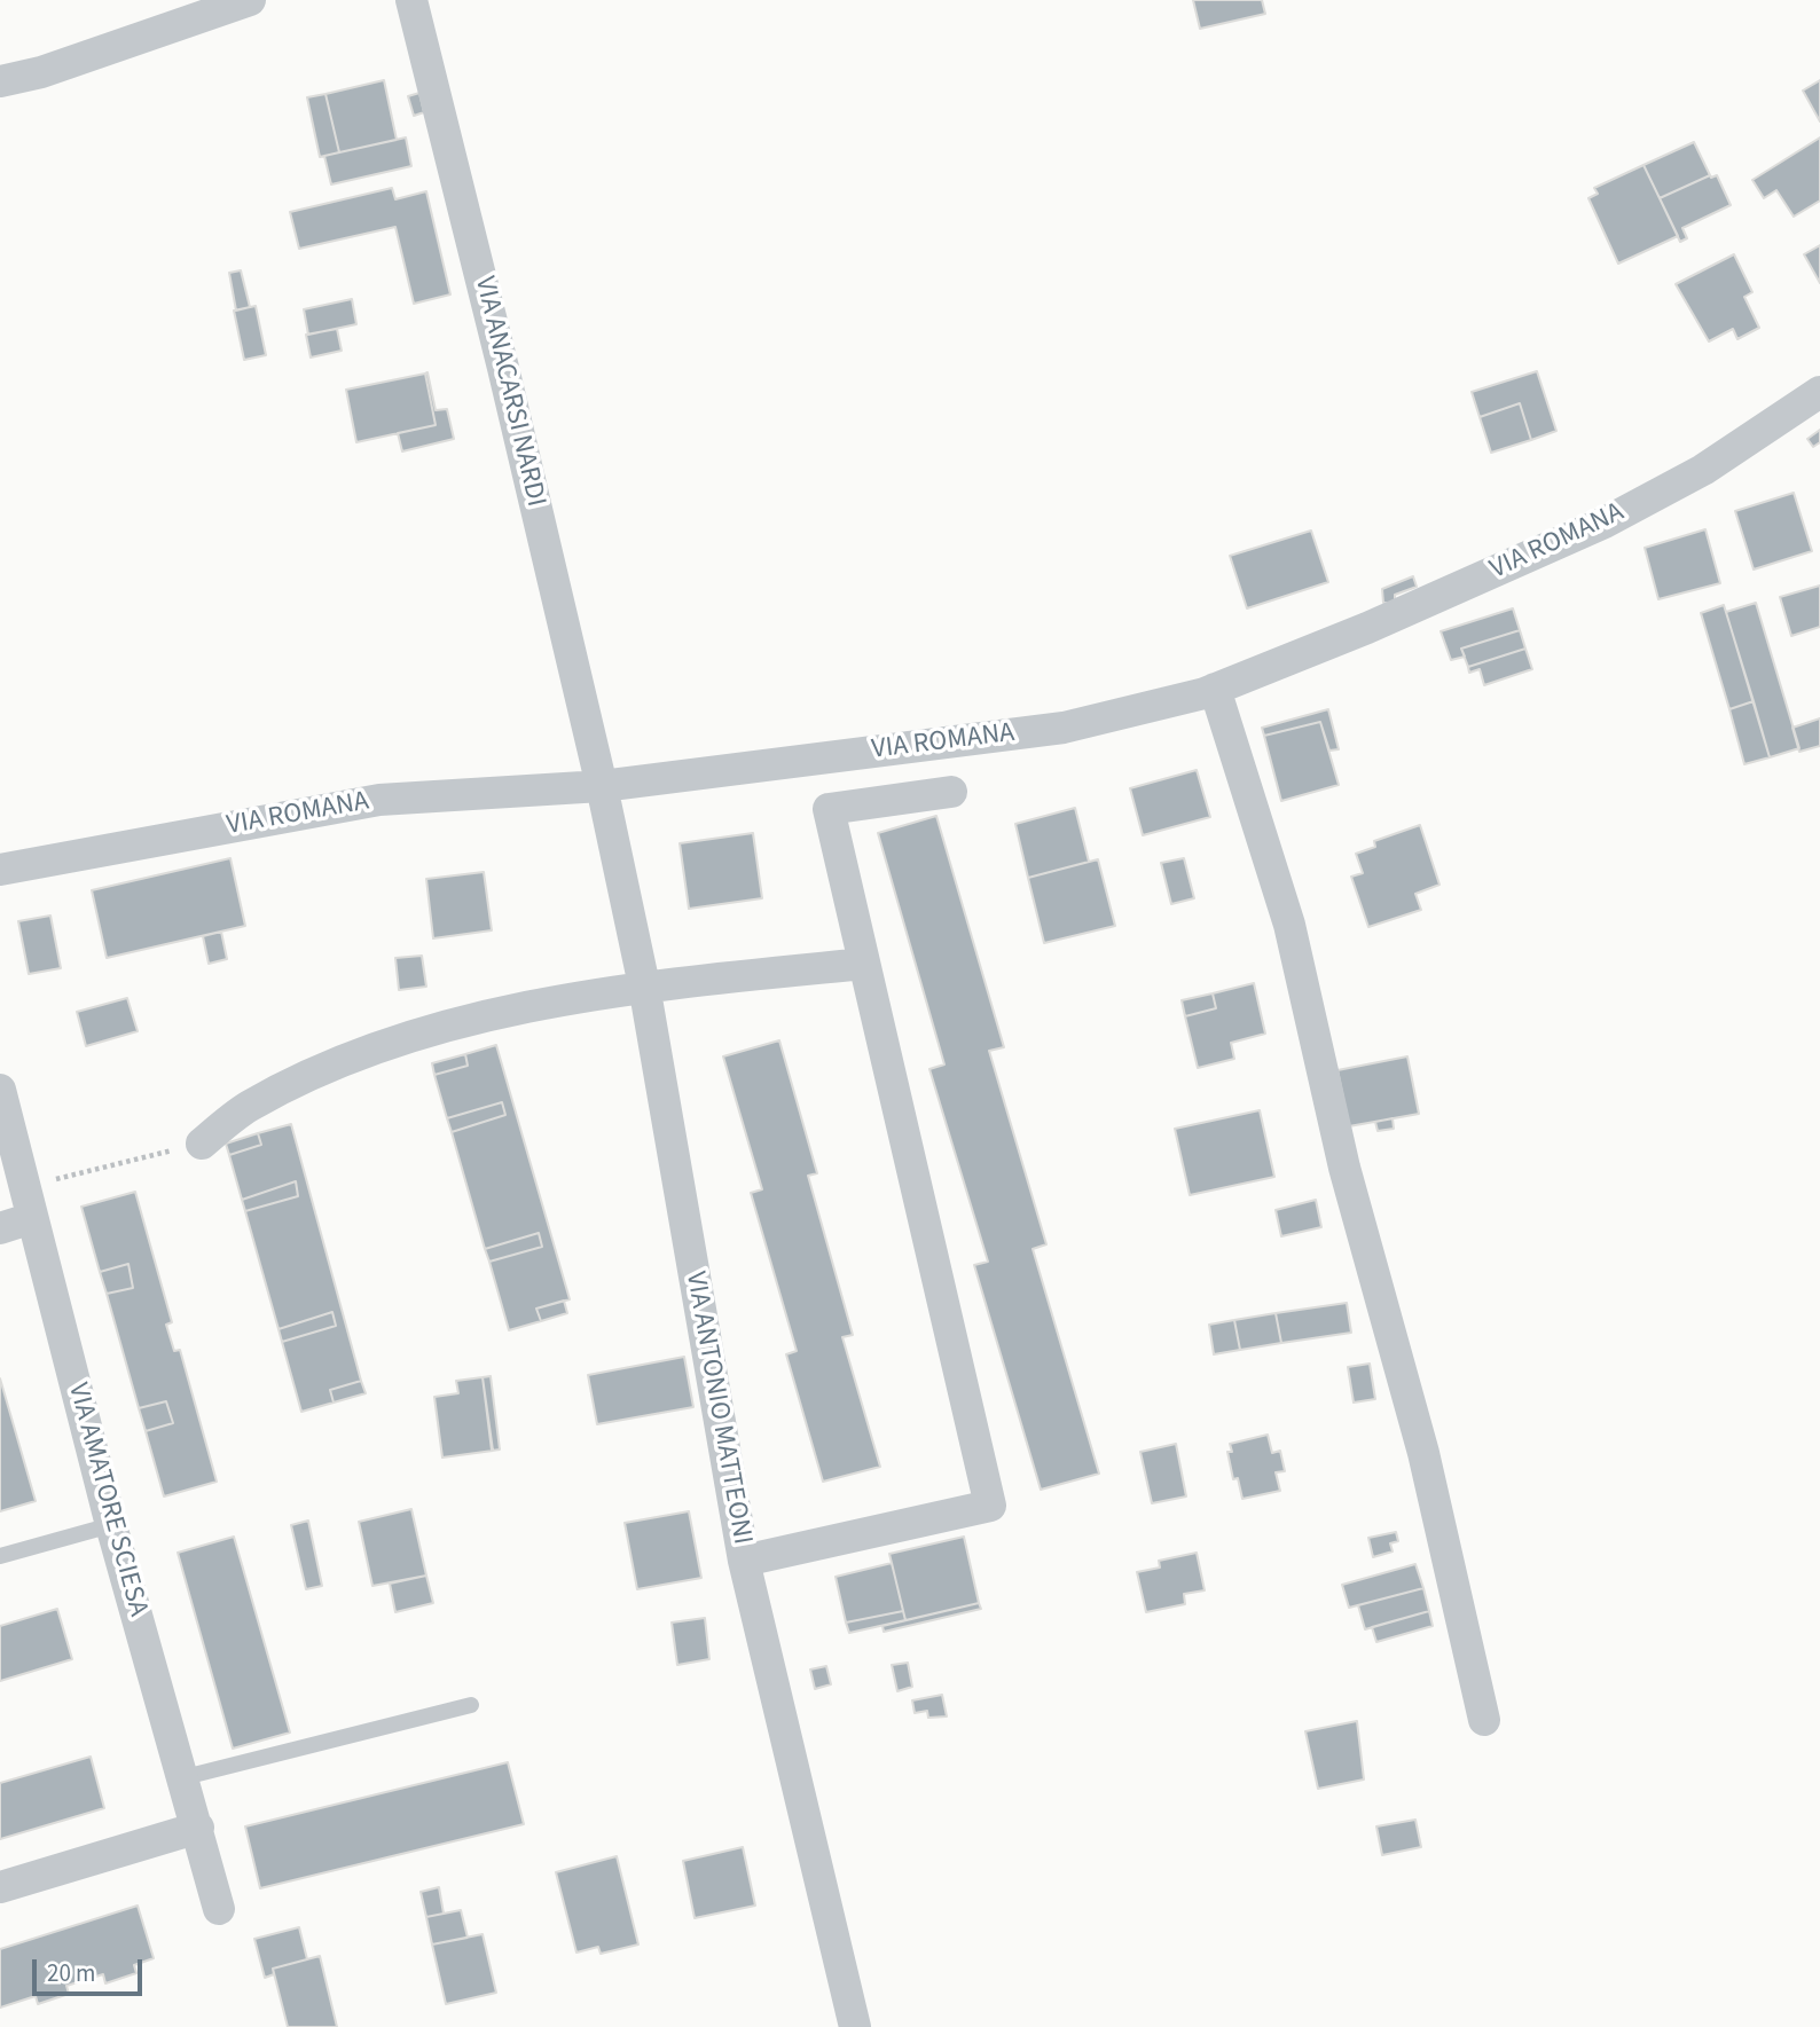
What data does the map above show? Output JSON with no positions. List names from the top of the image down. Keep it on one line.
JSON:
{"streets":{"street":["VIA ANACARSI NARDI","VIA ROMANA","VIA ANTONIO MATTEONI","VIA AMATORE SCIESA"]},"crossings":[["VIA ANACARSI NARDI","VIA ROMANA"],["VIA ANACARSI NARDI","VIA ANTONIO MATTEONI"],["VIA ROMANA","VIA ANTONIO MATTEONI"]],"scale_bar":"20 m"}
